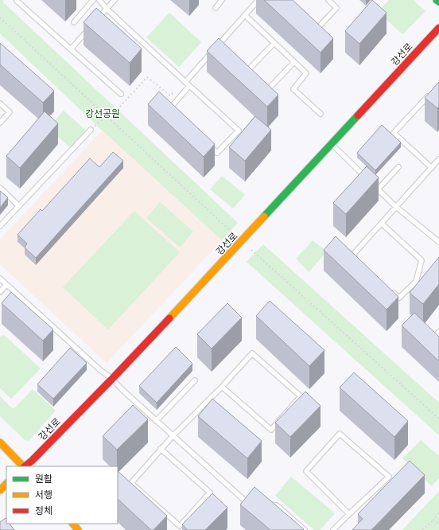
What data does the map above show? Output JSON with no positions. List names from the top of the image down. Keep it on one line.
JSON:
{"streets":{"main road":["강선로"]},"parks":["강선공원"],"legend":["원활","서행","정체"]}
